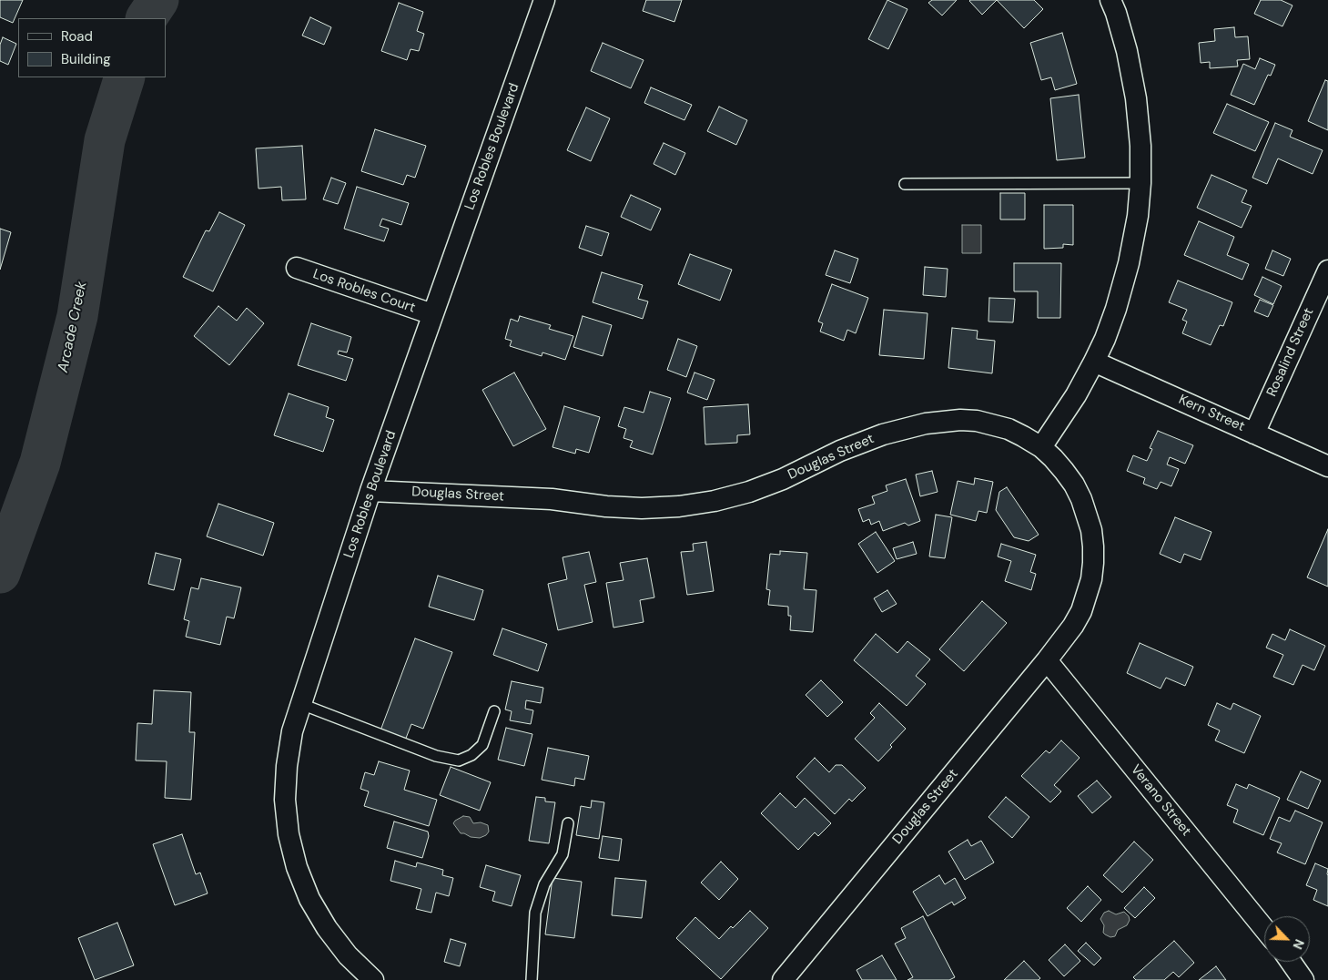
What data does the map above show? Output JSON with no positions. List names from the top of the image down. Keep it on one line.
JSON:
{"streets":{"street":["Los Robles Boulevard","Los Robles Court","Rosalind Street","Kern Street","Douglas Street","Verano Street"]},"crossings":[["Los Robles Boulevard","Los Robles Court"],["Los Robles Boulevard","Douglas Street"],["Rosalind Street","Kern Street"],["Douglas Street","Verano Street"]],"water":["Arcade Creek"],"legend":["Road","Building"],"north":"bottom right"}
